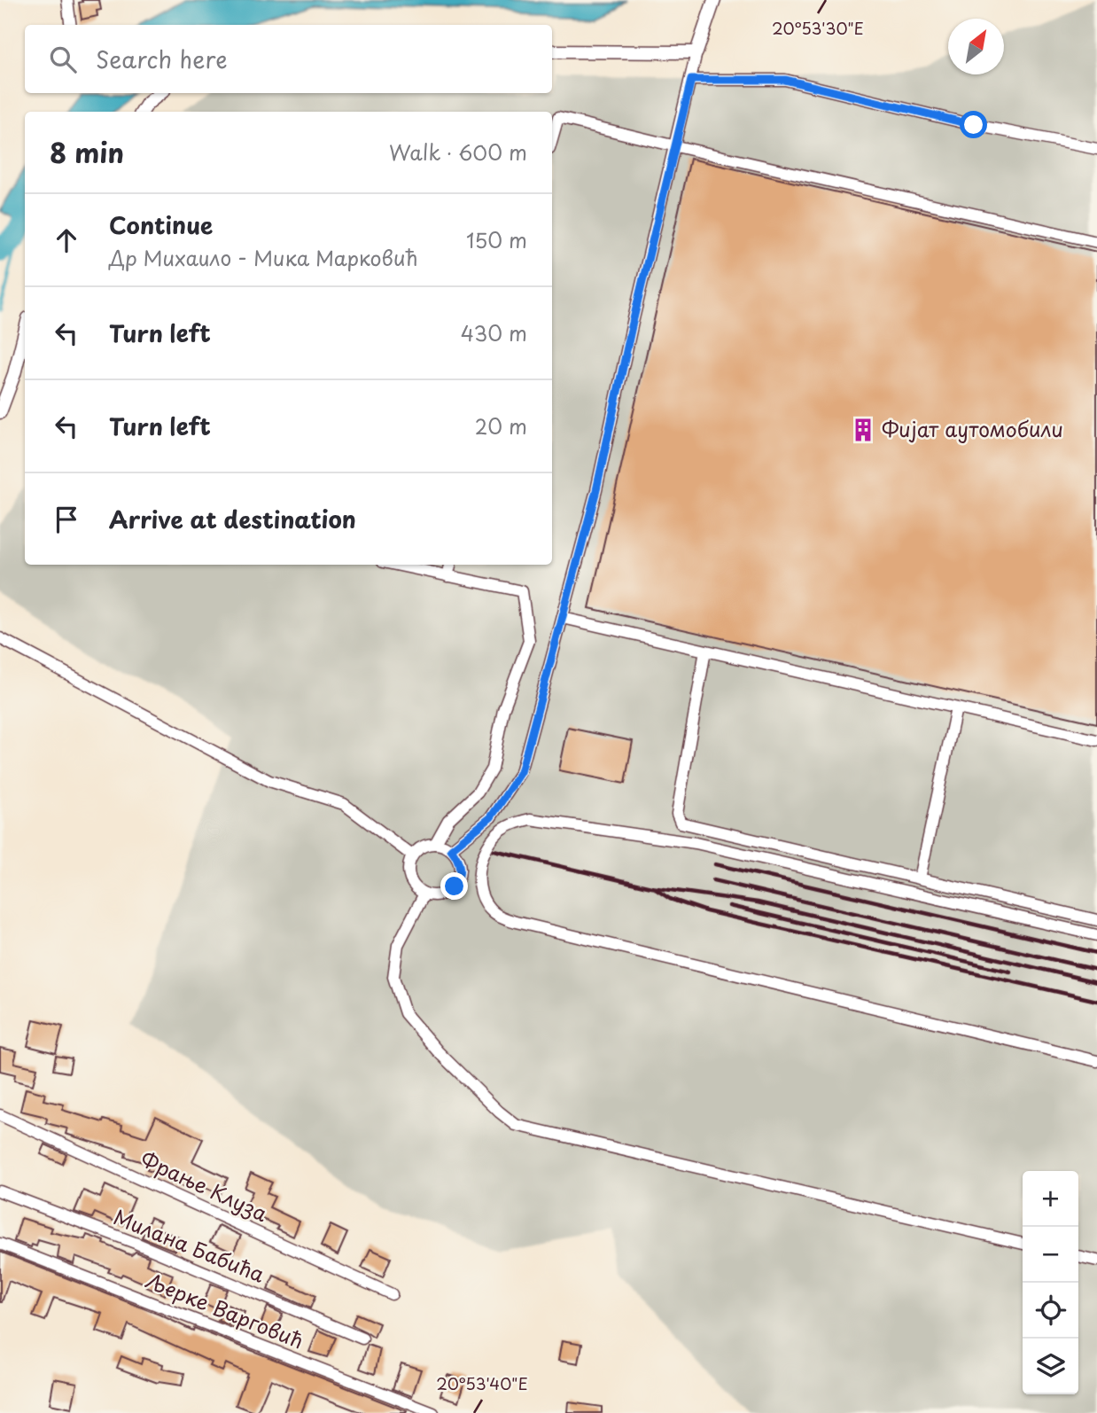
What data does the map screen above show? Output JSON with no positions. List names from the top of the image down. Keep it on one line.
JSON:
{"streets":{"street":["Фрање Клуза","Милана Бабића","Љерке Варговић"]},"places":{"building":["Фијат аутомобили"]},"north":"top right","page":{"search":"Search here","heading":["8 min","Walk · 600 m"],"list":[["Continue","Др Михаило - Мика Марковић","150 m"],["Turn left","430 m"],["Turn left","20 m"],"Arrive at destination"],"map_buttons":["+","−"]},"coordinates":["20°53'30\"E","20°53'40\"E"]}
